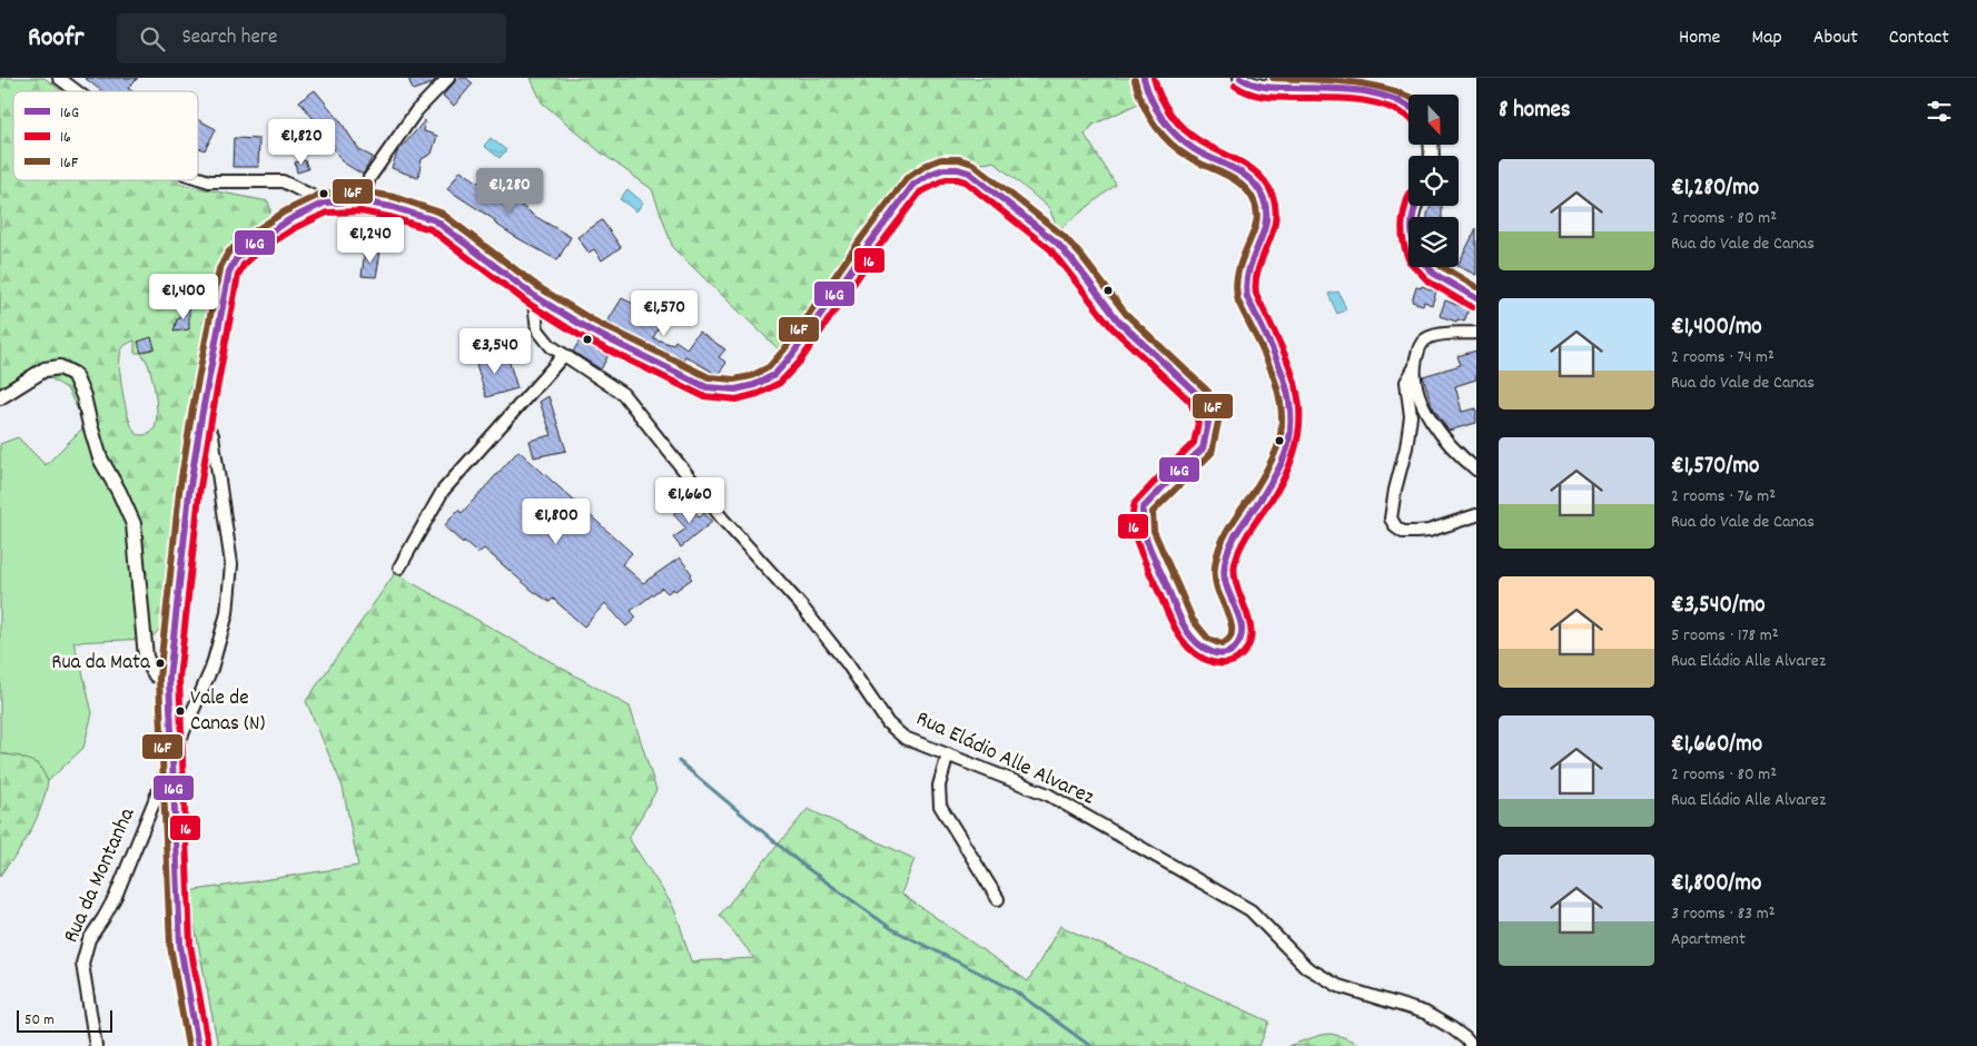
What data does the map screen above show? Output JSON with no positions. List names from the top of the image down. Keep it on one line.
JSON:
{"streets":{"street":["Rua Eládio Alle Alvarez","Rua da Montanha"]},"places":["Rua da Mata","Vale de Canas (N)"],"lines":["transit line 16G","transit line 16","transit line 16F"],"legend":["16G","16","16F"],"scale_bar":"50 m","north":"bottom","page":{"header":"Roofr","search":"Search here","nav":["Home","Map","About","Contact"],"heading":"8 homes","price":["€1,820","€1,280","€1,240","€1,400","€1,570","€3,540","€1,660","€1,800"],"list":[{"name":"€1,280/mo","note":"2 rooms · 80 m² · Rua do Vale de Canas"},{"name":"€1,400/mo","note":"2 rooms · 74 m² · Rua do Vale de Canas"},{"name":"€1,570/mo","note":"2 rooms · 76 m² · Rua do Vale de Canas"},{"name":"€3,540/mo","note":"5 rooms · 178 m² · Rua Eládio Alle Alvarez"},{"name":"€1,660/mo","note":"2 rooms · 80 m² · Rua Eládio Alle Alvarez"},{"name":"€1,800/mo","note":"3 rooms · 83 m² · Apartment"}],"scale":"50 m"}}
